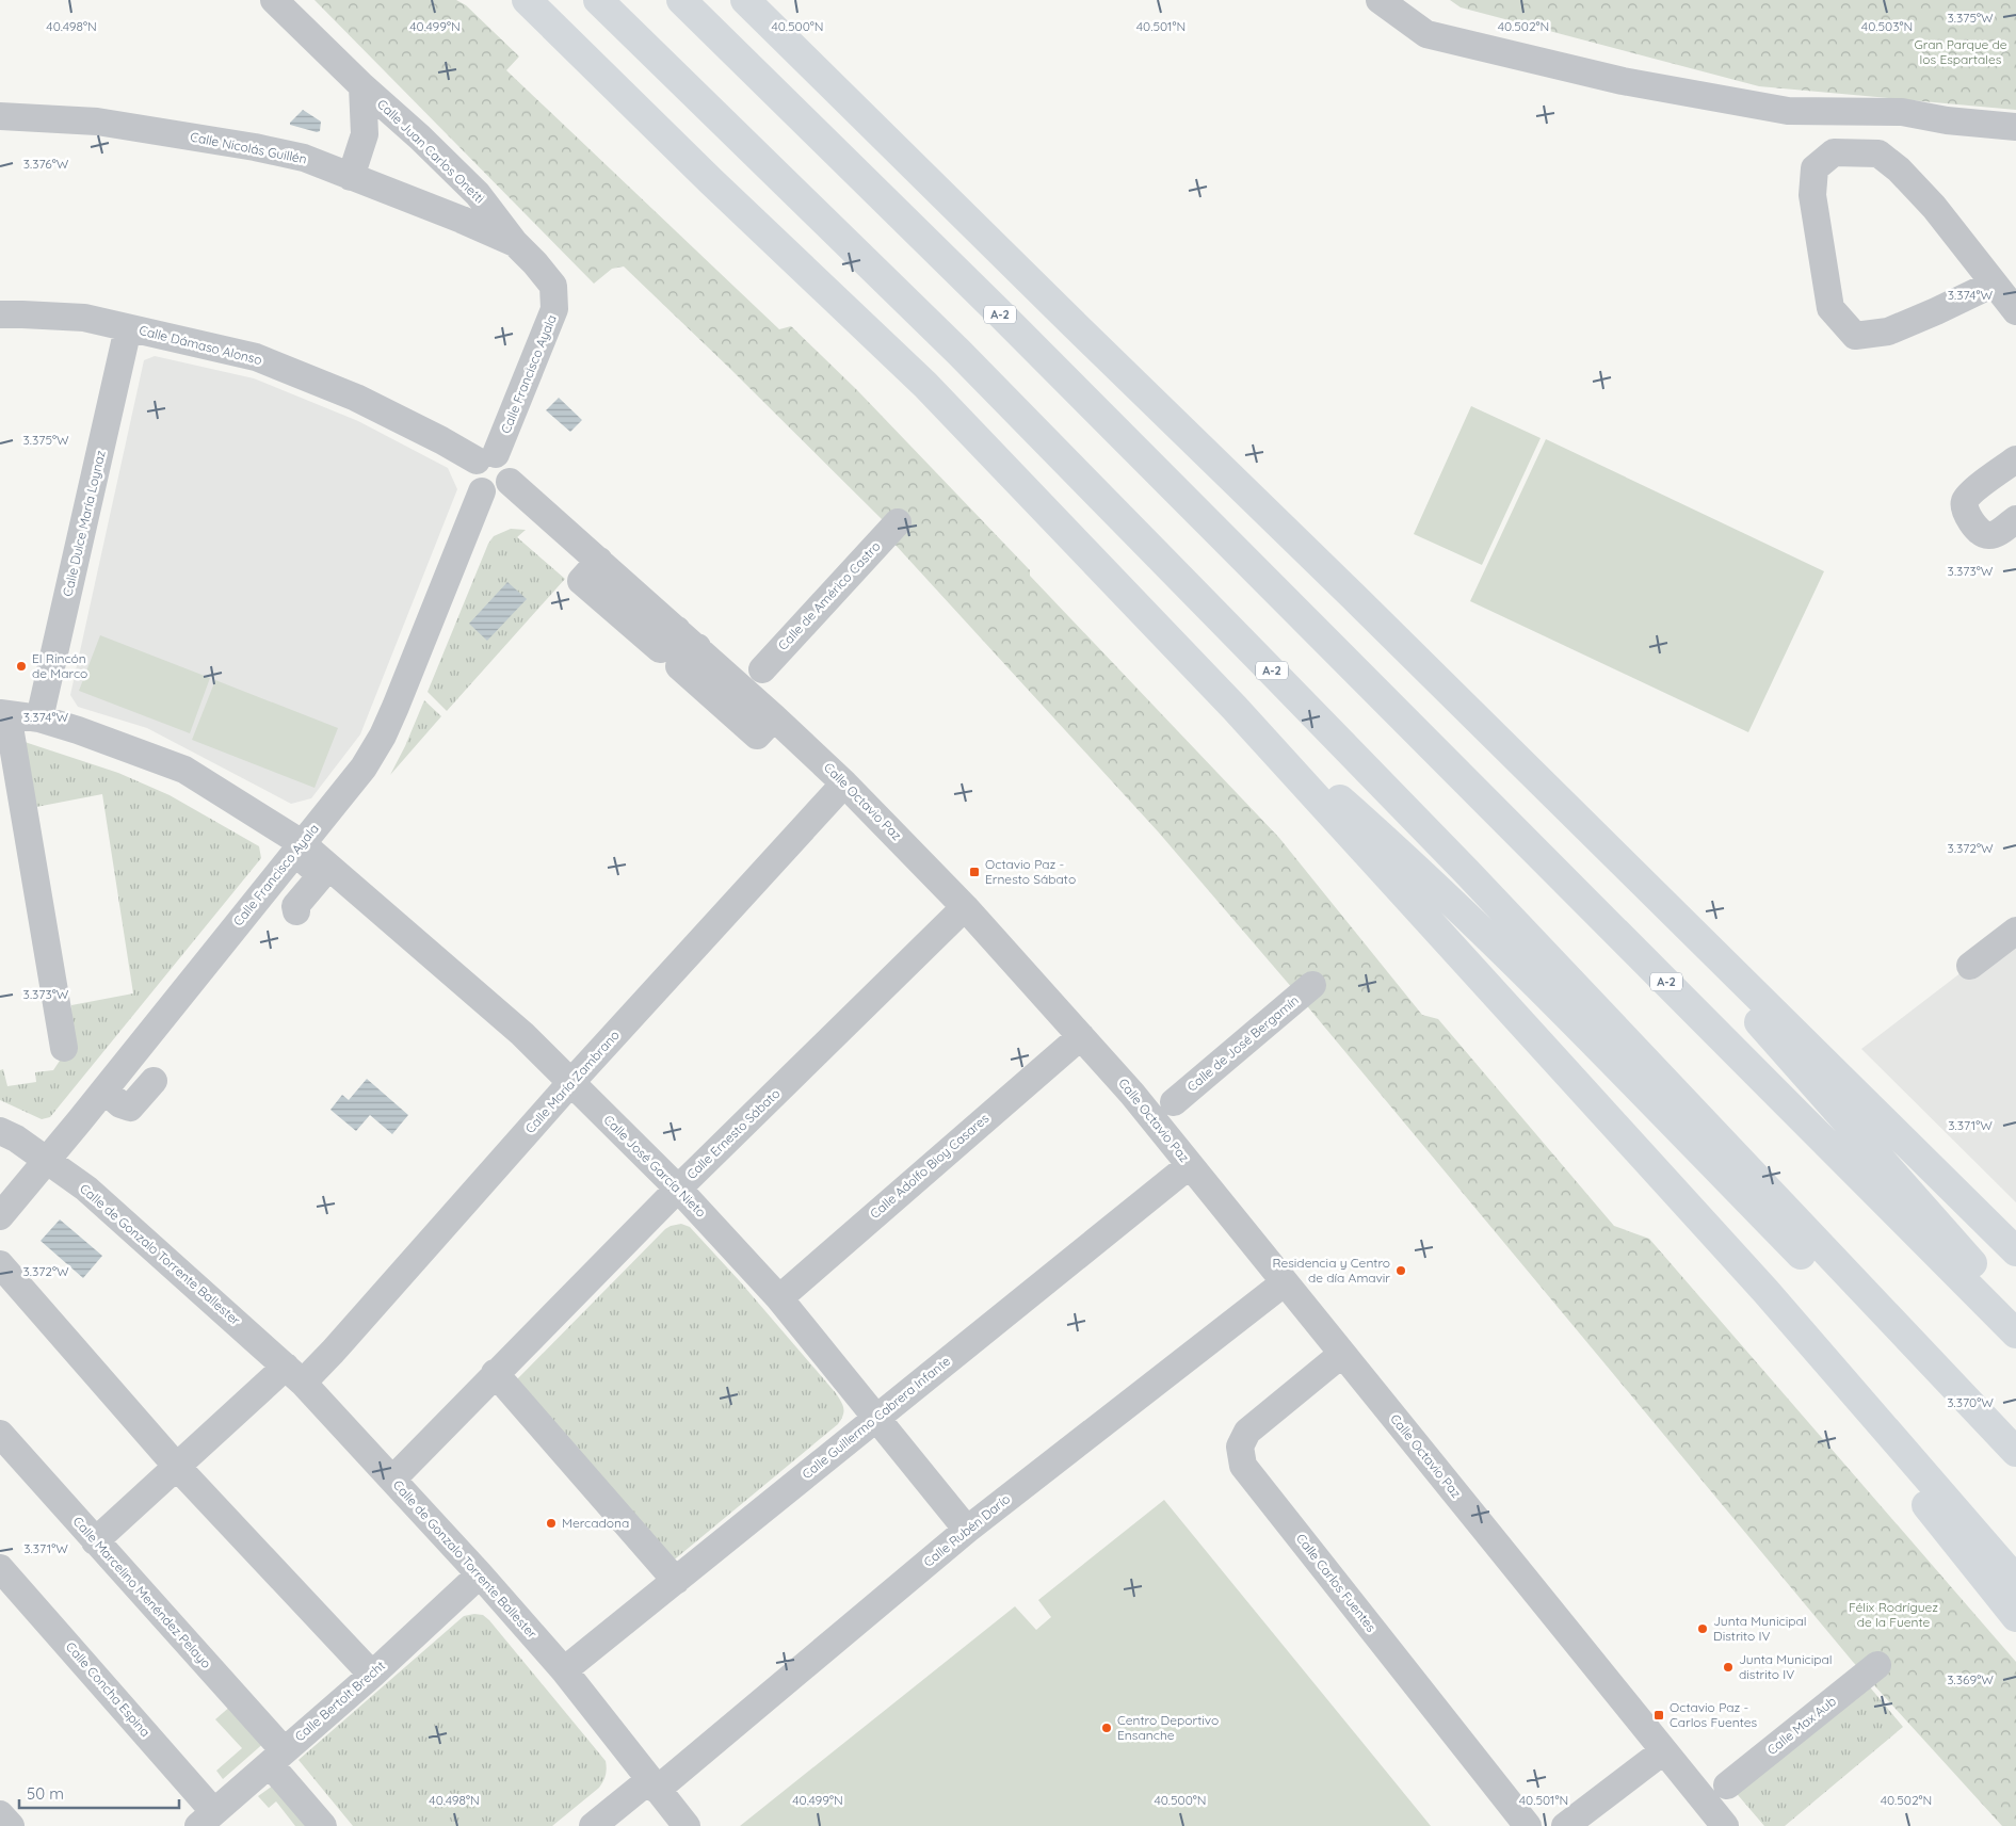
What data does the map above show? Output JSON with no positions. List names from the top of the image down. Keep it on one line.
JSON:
{"streets":{"highway":["A-2"],"street":["Calle Nicolás Guillén","Calle Juan Carlos Onetti","Calle Dámaso Alonso","Calle Francisco Ayala","Calle Dulce María Loynaz","Calle de Américo Castro","Calle Octavio Paz","Calle de José Bergamín","Calle María Zambrano","Calle Ernesto Sábato","Calle José García Nieto","Calle Adolfo Bioy Casares","Calle de Gonzalo Torrente Ballester","Calle Guillermo Cabrera Infante","Calle Rubén Darío","Calle Carlos Fuentes","Calle Marcelino Menéndez Pelayo","Calle Concha Espina","Calle Bertolt Brecht","Calle Max Aub"]},"crossings":[["Calle Nicolás Guillén","Calle Juan Carlos Onetti"],["Calle Nicolás Guillén","Calle Francisco Ayala"],["Calle Juan Carlos Onetti","Calle Francisco Ayala"],["Calle Dámaso Alonso","Calle Francisco Ayala"],["Calle Dámaso Alonso","Calle Dulce María Loynaz"],["Calle Dámaso Alonso","Calle Octavio Paz"],["Calle Francisco Ayala","Calle Octavio Paz"],["Calle Francisco Ayala","Calle José García Nieto"],["Calle Francisco Ayala","Calle de Gonzalo Torrente Ballester"],["Calle Octavio Paz","Calle María Zambrano"],["Calle Octavio Paz","Calle Ernesto Sábato"],["Calle Octavio Paz","Calle Adolfo Bioy Casares"],["Calle Octavio Paz","Calle Guillermo Cabrera Infante"],["Calle Octavio Paz","Calle Rubén Darío"],["Calle Octavio Paz","Calle Carlos Fuentes"],["Calle María Zambrano","Calle José García Nieto"],["Calle María Zambrano","Calle de Gonzalo Torrente Ballester"],["Calle María Zambrano","Calle Marcelino Menéndez Pelayo"],["Calle Ernesto Sábato","Calle José García Nieto"],["Calle Ernesto Sábato","Calle de Gonzalo Torrente Ballester"],["Calle José García Nieto","Calle Adolfo Bioy Casares"],["Calle José García Nieto","Calle Guillermo Cabrera Infante"],["Calle José García Nieto","Calle Rubén Darío"],["Calle de Gonzalo Torrente Ballester","Calle Guillermo Cabrera Infante"],["Calle de Gonzalo Torrente Ballester","Calle Rubén Darío"],["Calle de Gonzalo Torrente Ballester","Calle Bertolt Brecht"],["Calle Marcelino Menéndez Pelayo","Calle Bertolt Brecht"],["Calle Concha Espina","Calle Bertolt Brecht"]],"parks":["Gran Parque de los Espartales","Félix Rodríguez de la Fuente"],"places":{"other":["El Rincón de Marco","Residencia y Centro de día Amavir","Mercadona","Junta Municipal Distrito IV","Junta Municipal distrito IV","Centro Deportivo Ensanche"],"transit":["Octavio Paz - Ernesto Sábato","Octavio Paz - Carlos Fuentes"]},"scale_bar":"50 m","coordinates":["3.375°W","40.498°N","40.499°N","40.500°N","40.501°N","40.502°N","40.503°N","3.376°W","3.374°W","3.373°W","3.372°W","3.371°W","3.370°W","3.369°W"]}
